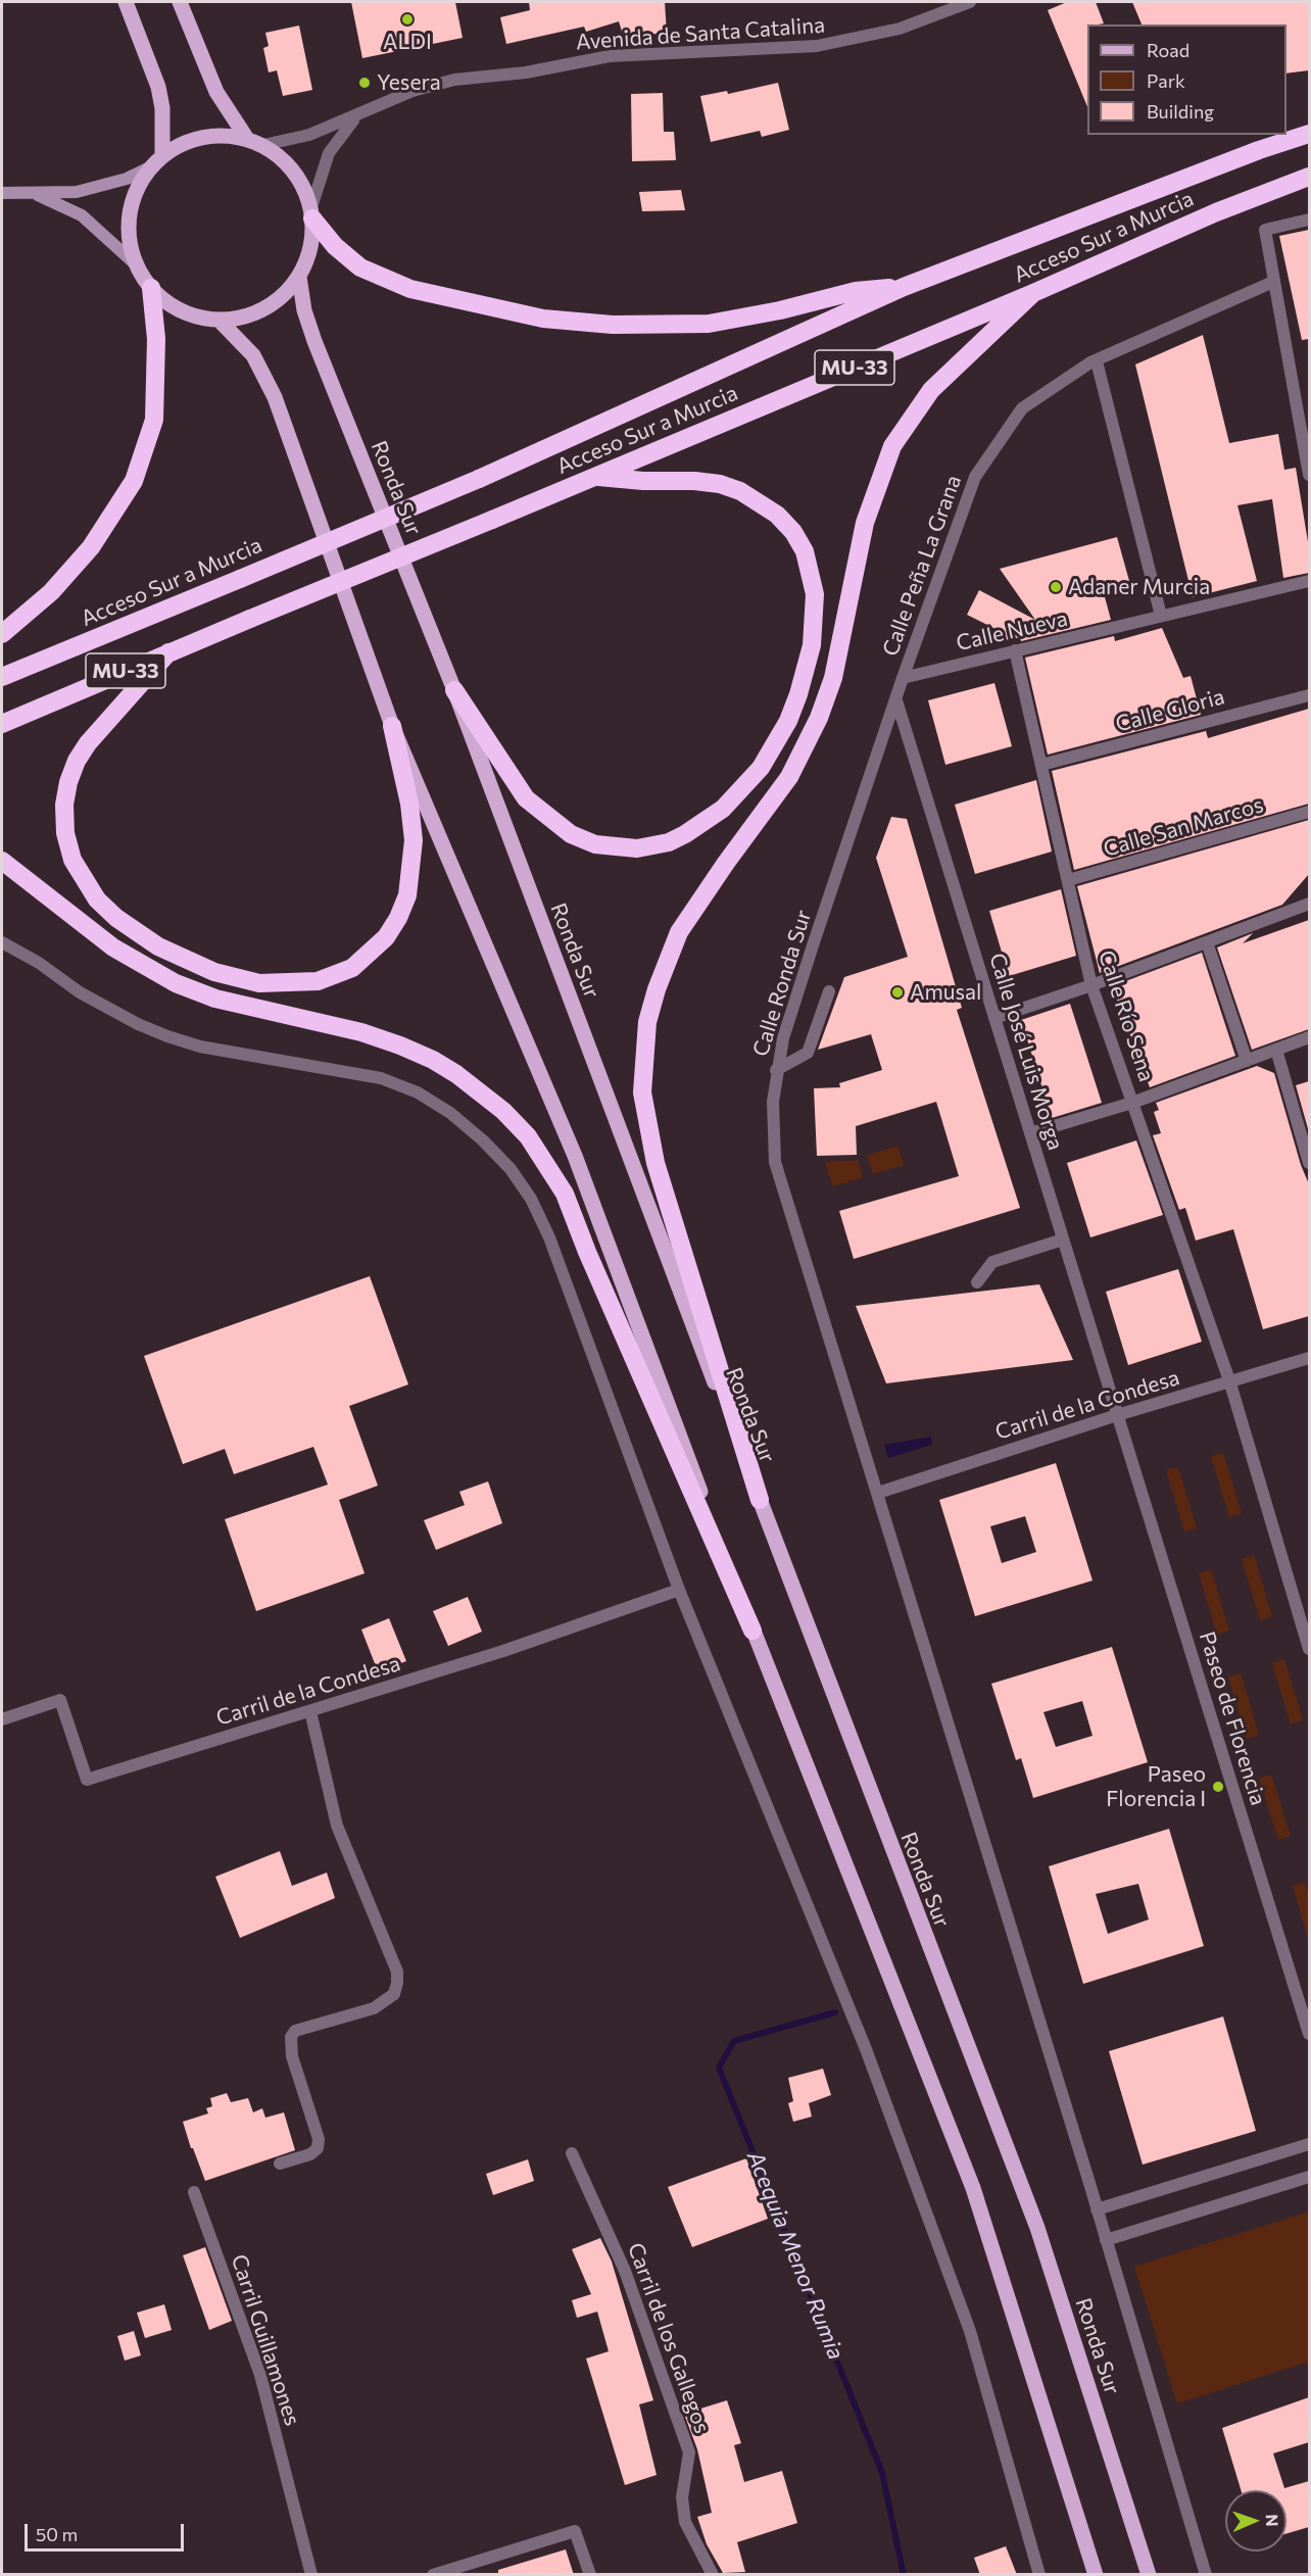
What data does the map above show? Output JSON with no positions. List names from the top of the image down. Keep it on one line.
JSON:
{"streets":{"highway":["Acceso Sur a Murcia","MU-33"],"main road":["Ronda Sur"],"street":["Avenida de Santa Catalina","Calle Peña La Grana","Calle Nueva","Calle Gloria","Calle San Marcos","Calle Ronda Sur","Calle Río Sena","Calle José Luis Morga","Carril de la Condesa","Paseo de Florencia","Carril de los Gallegos","Carril Guillamones"]},"crossings":[["Avenida de Santa Catalina","Ronda Sur"],["Calle Peña La Grana","Calle Nueva"],["Calle Peña La Grana","Calle Ronda Sur"],["Calle Peña La Grana","Calle José Luis Morga"],["Calle Nueva","Calle Río Sena"],["Calle Gloria","Calle Río Sena"],["Calle San Marcos","Calle Río Sena"],["Calle Ronda Sur","Calle José Luis Morga"],["Calle Ronda Sur","Carril de la Condesa"],["Calle Río Sena","Carril de la Condesa"],["Calle José Luis Morga","Carril de la Condesa"],["Calle José Luis Morga","Paseo de Florencia"],["Carril de la Condesa","Paseo de Florencia"]],"water":["Acequia Menor Rumia"],"places":["ALDI","Yesera","Adaner Murcia","Amusal","Paseo Florencia I"],"legend":["Road","Park","Building"],"scale_bar":"50 m","north":"right"}
